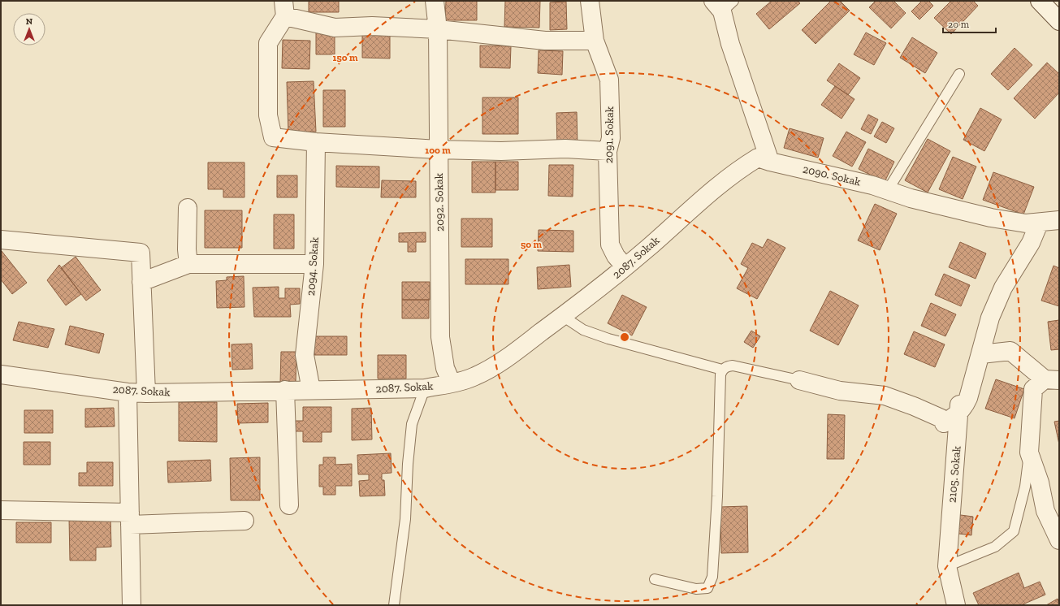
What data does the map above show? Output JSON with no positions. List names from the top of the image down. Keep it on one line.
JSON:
{"streets":{"street":["2091. Sokak","2090. Sokak","2092. Sokak","2087. Sokak","2094. Sokak","2105. Sokak"]},"crossings":[["2091. Sokak","2087. Sokak"],["2090. Sokak","2087. Sokak"],["2092. Sokak","2087. Sokak"],["2087. Sokak","2094. Sokak"]],"scale_bar":"20 m","north":"top","rings":["150 m","100 m","50 m"]}
